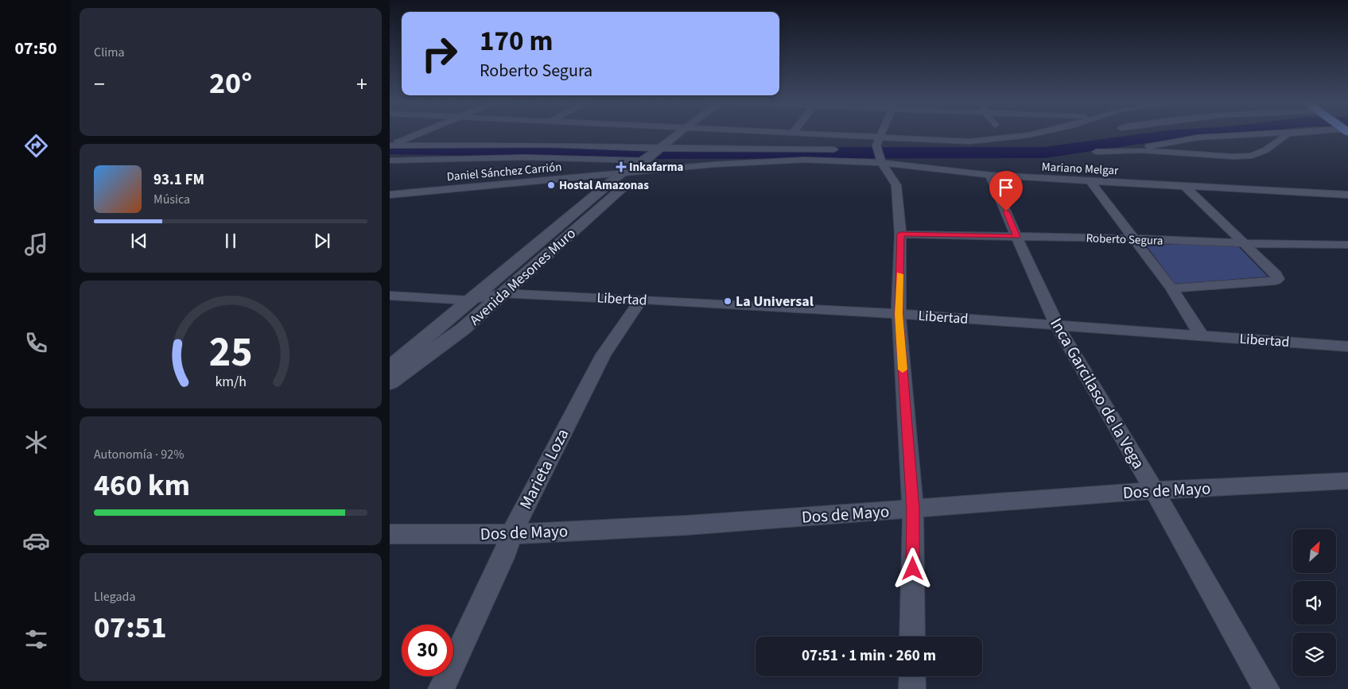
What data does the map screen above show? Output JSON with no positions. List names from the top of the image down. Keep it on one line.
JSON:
{"streets":{"street":["Mariano Melgar","Daniel Sánchez Carrión","Roberto Segura","Avenida Mesones Muro","Libertad","Inca Garcilaso de la Vega","Marieta Loza","Dos de Mayo"]},"crossings":[["Mariano Melgar","Avenida Mesones Muro"],["Mariano Melgar","Inca Garcilaso de la Vega"],["Daniel Sánchez Carrión","Avenida Mesones Muro"],["Roberto Segura","Inca Garcilaso de la Vega"],["Avenida Mesones Muro","Libertad"],["Libertad","Inca Garcilaso de la Vega"],["Libertad","Marieta Loza"],["Inca Garcilaso de la Vega","Dos de Mayo"],["Marieta Loza","Dos de Mayo"]],"places":{"health":["Inkafarma"],"other":["Hostal Amazonas","La Universal"]},"north":"top right","page":{"tabs":"07:50","tile":["Clima",["Autonomía · 92%","460 km"],["Llegada","07:51"]],"turn":["170 m","Roberto Segura"],"heat":["−","20°","+"],"song":["93.1 FM","Música"],"limit":"30","trip":"07:51 · 1 min · 260 m","gauge":["25","km/h"]}}
